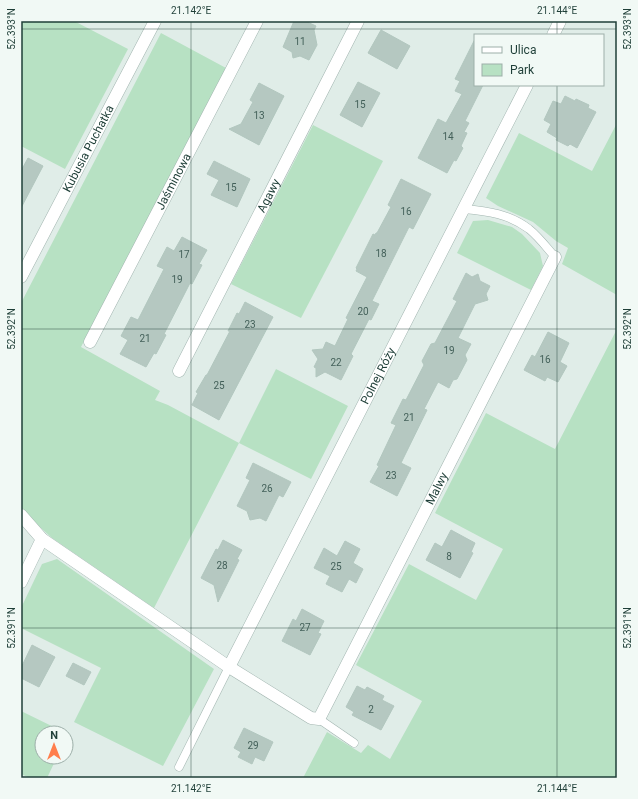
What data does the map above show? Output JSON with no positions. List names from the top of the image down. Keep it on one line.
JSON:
{"streets":{"street":["Kubusia Puchatka","Jaśminowa","Agawy","Polnej Róży","Malwy"]},"house_numbers":["11","15","13","14","15","16","18","17","19","20","23","21","19","16","22","25","21","23","26","8","28","25","27","2","29"],"legend":["Ulica","Park"],"north":"top","coordinates":["21.142°E","21.144°E","52.393°N","52.392°N","52.391°N"]}
